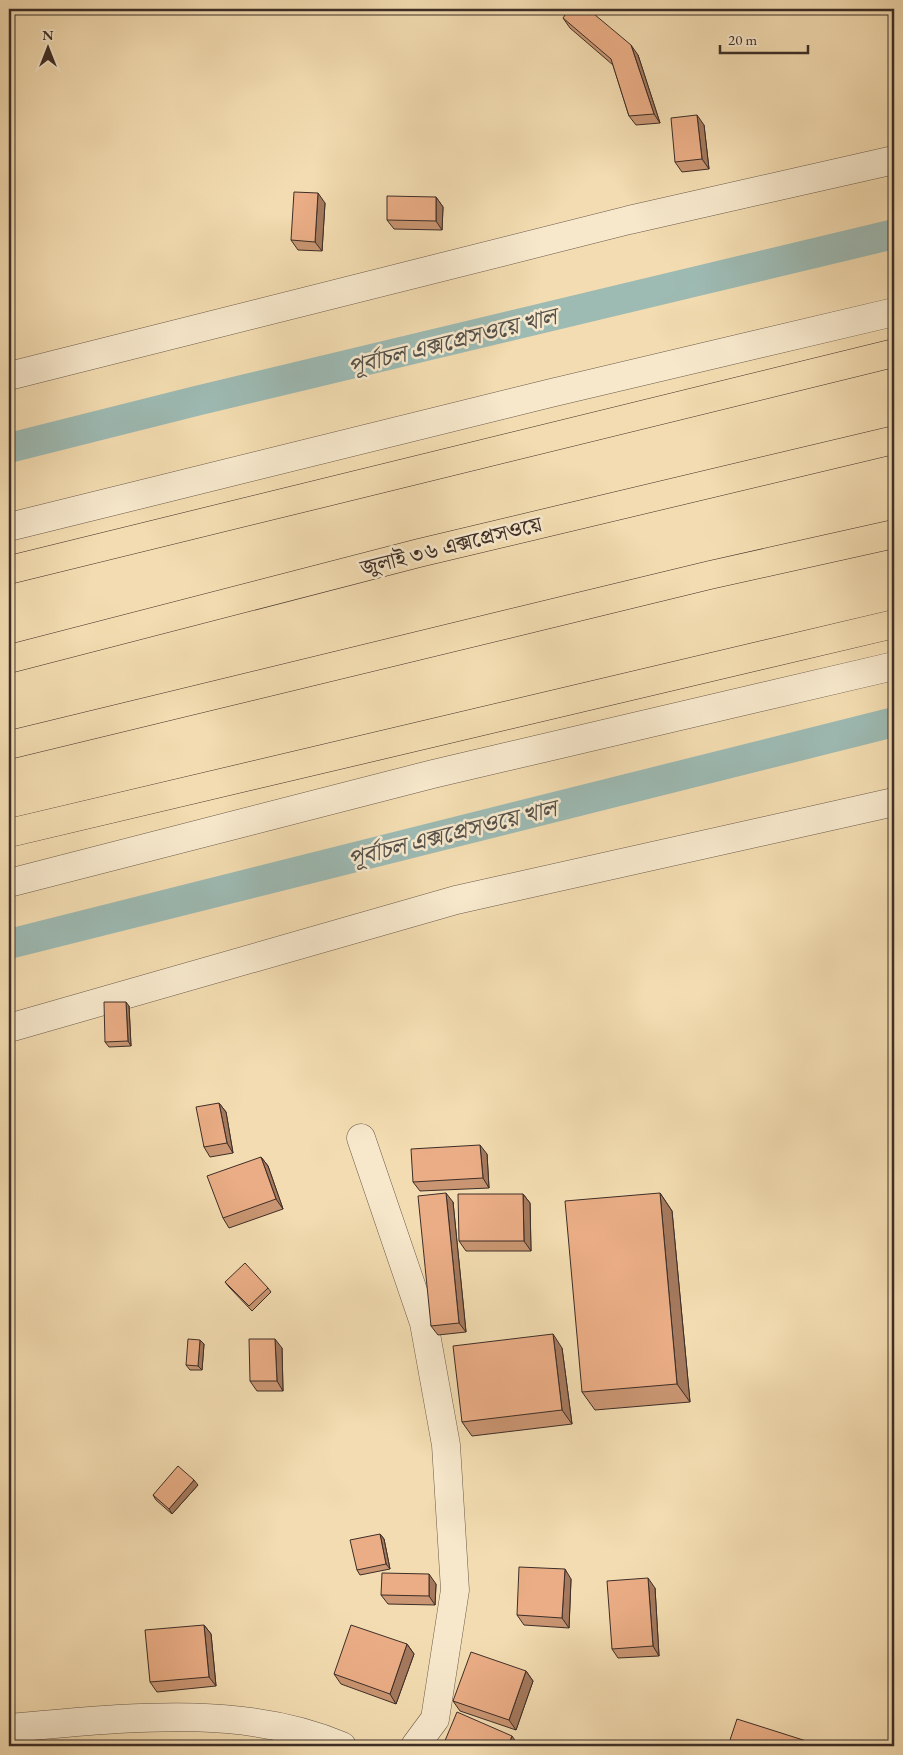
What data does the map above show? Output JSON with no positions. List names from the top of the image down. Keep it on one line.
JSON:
{"streets":{"main road":["জুলাই ৩৬ এক্সপ্রেসওয়ে"]},"water":["পূর্বাচল এক্সপ্রেসওয়ে খাল"],"scale_bar":"20 m","north":"top"}
